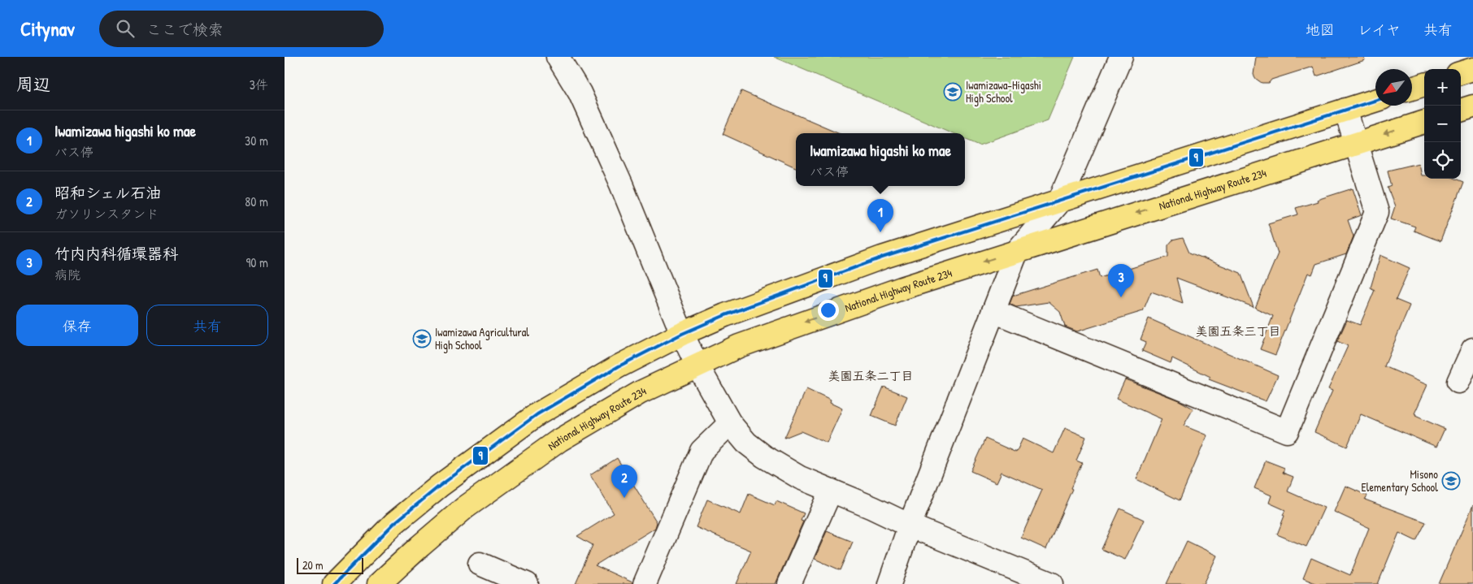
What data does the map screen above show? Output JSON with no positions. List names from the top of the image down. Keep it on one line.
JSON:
{"streets":{"highway":["National Highway Route 234"]},"districts":["美園五条三丁目","美園五条二丁目"],"places":{"school or university":["Iwamizawa-Higashi High School","Iwamizawa Agricultural High School","Misono Elementary School"]},"lines":["transit line 9"],"scale_bar":"20 m","north":"bottom left","page":{"header":"Citynav","search":"ここで検索","nav":["地図","レイヤ","共有"],"heading":["周辺","3件"],"map_buttons":["+","−"],"list":[{"mark":"1","name":"Iwamizawa higashi ko mae","note":"バス停","value":"30 m"},{"mark":"2","name":"昭和シェル石油","note":"ガソリンスタンド","value":"80 m"},{"mark":"3","name":"竹内内科循環器科","note":"病院","value":"90 m"}],"popup":["Iwamizawa higashi ko mae","バス停"],"pins":["1","3","2"],"buttons":["保存","共有"],"scale":"20 m"}}
